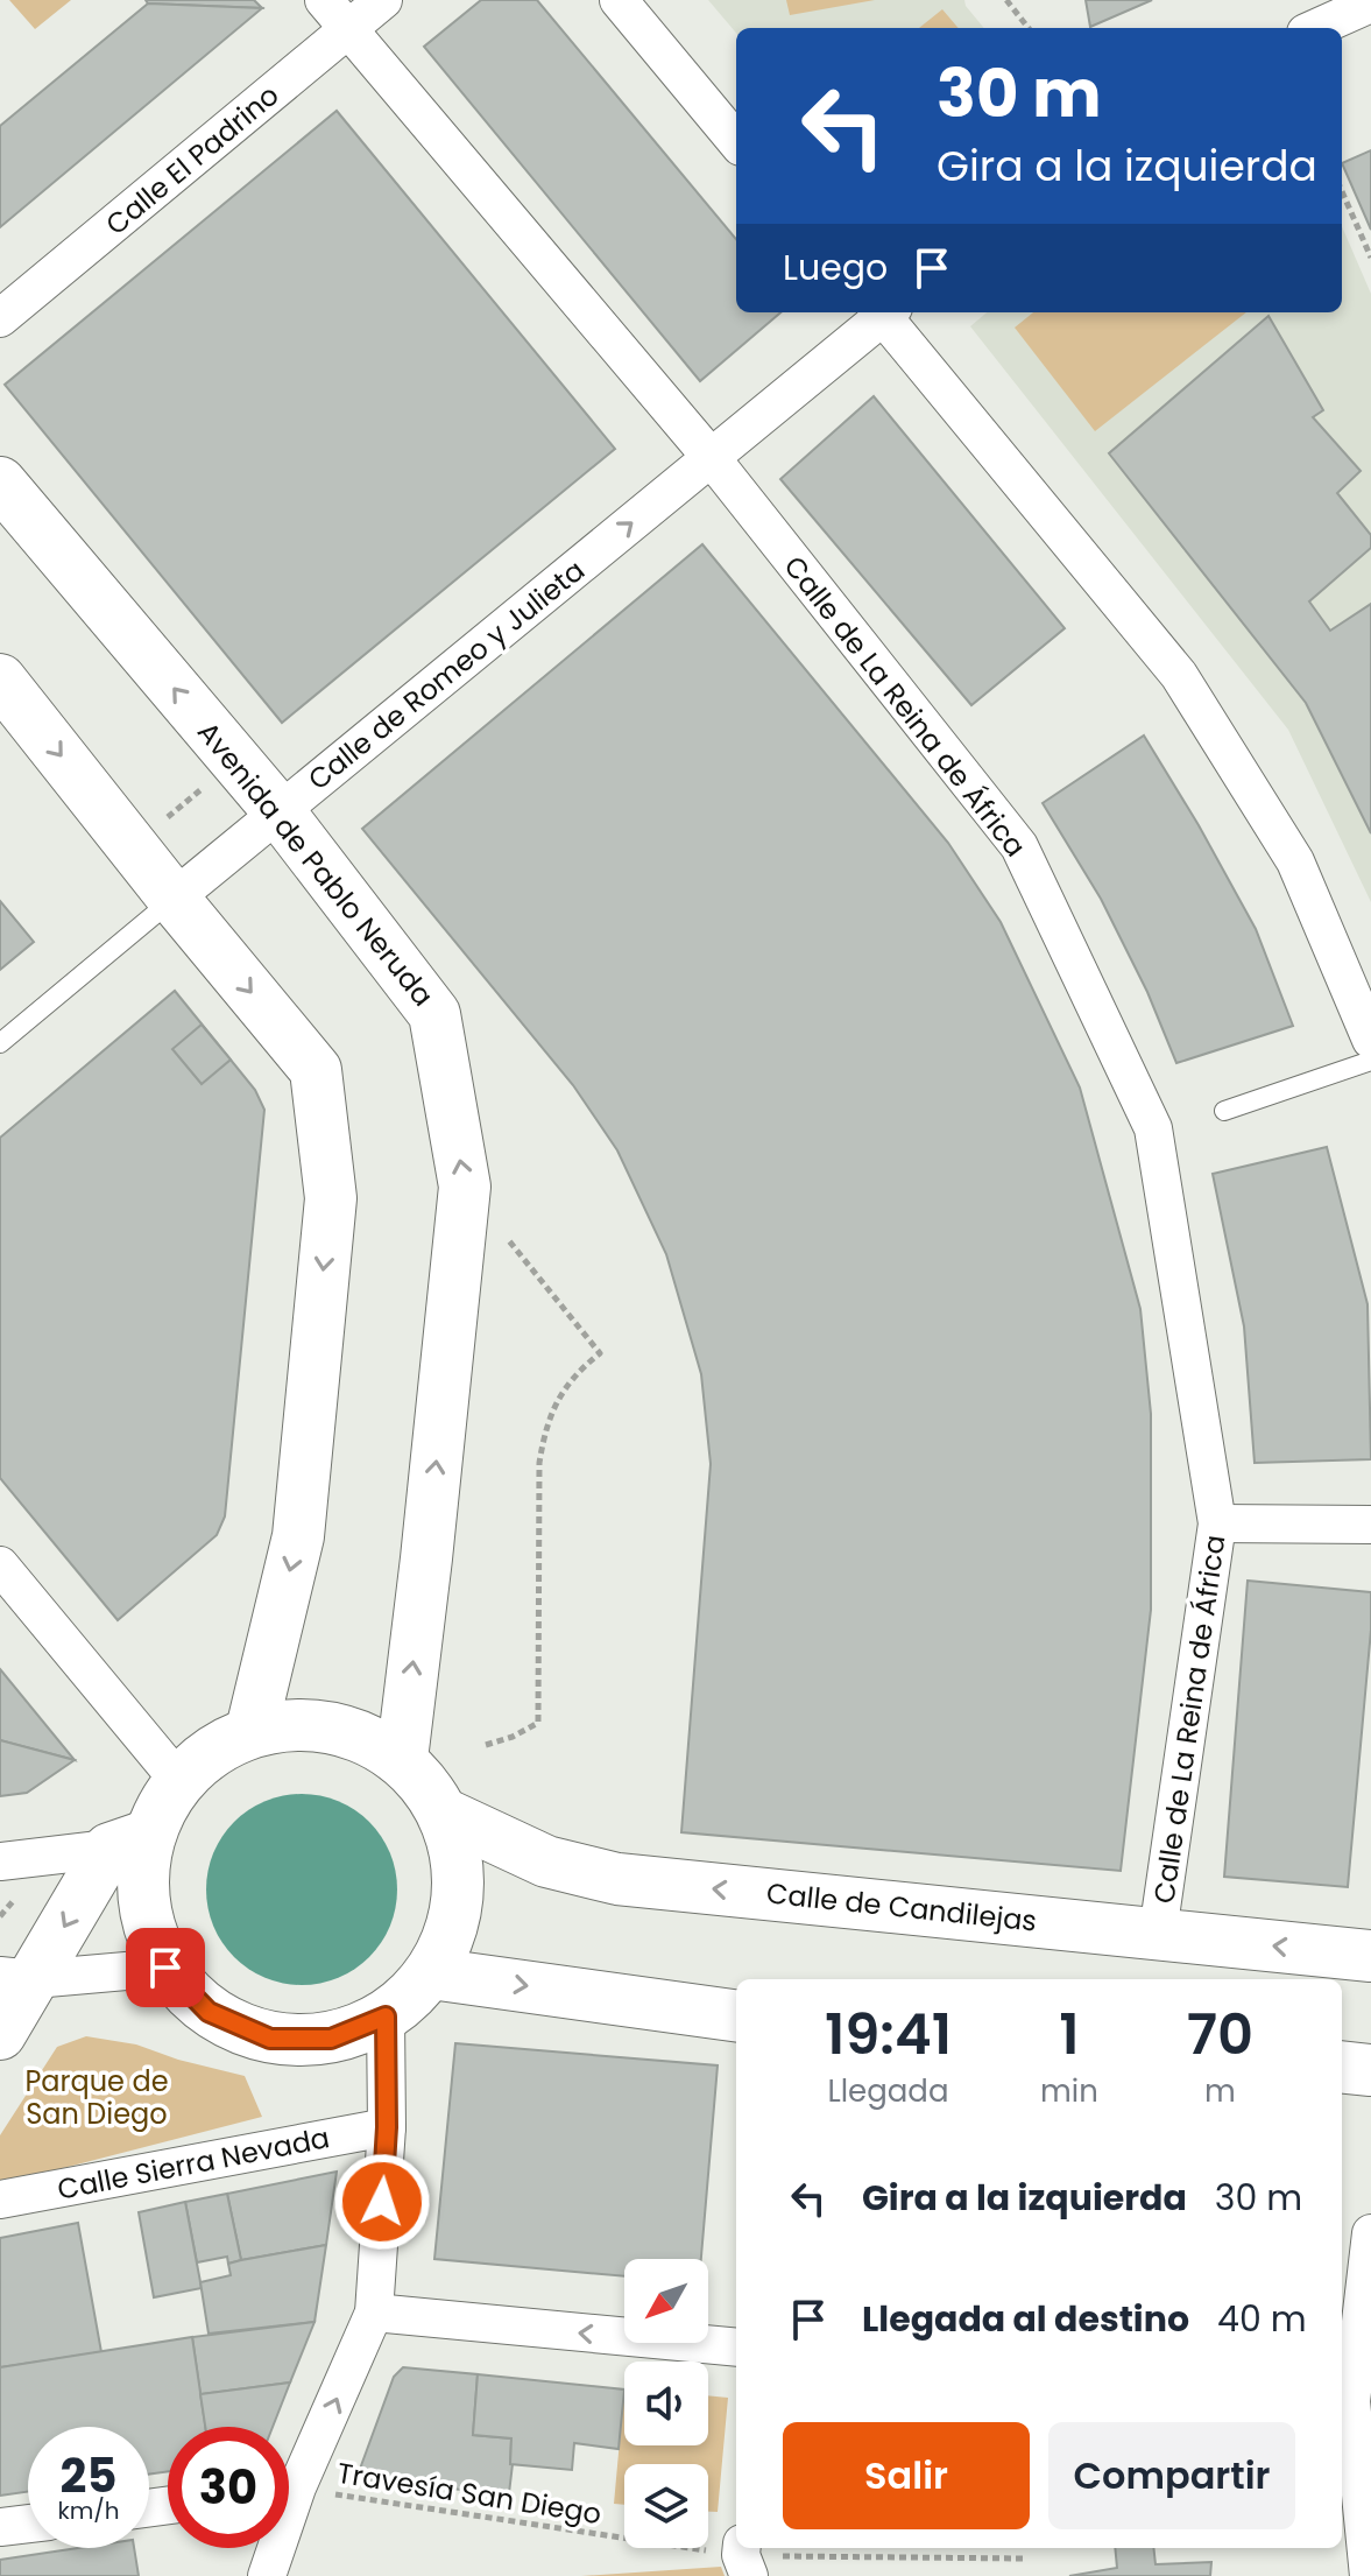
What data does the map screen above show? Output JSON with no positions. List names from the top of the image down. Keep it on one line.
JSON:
{"streets":{"main road":["Avenida de Pablo Neruda","Calle de Candilejas"],"street":["Calle El Padrino","Calle de Romeo y Julieta","Calle de La Reina de África","Calle Sierra Nevada"],"path":["Travesía San Diego"]},"crossings":[["Calle El Padrino","Calle de La Reina de África"],["Calle de Romeo y Julieta","Calle de La Reina de África"],["Calle de Romeo y Julieta","Avenida de Pablo Neruda"],["Calle de La Reina de África","Calle de Candilejas"],["Avenida de Pablo Neruda","Calle de Candilejas"]],"one_way":["Calle de Romeo y Julieta"],"parks":["Parque de San Diego"],"north":"bottom left","page":{"turn":["30 m","Gira a la izquierda"],"then":"Luego","eta":["19:41","Llegada","1","min","70","m"],"list":[{"name":"Gira a la izquierda","value":"30 m"},{"name":"Llegada al destino","value":"40 m"}],"buttons":["Salir","Compartir"],"speed":"25 km/h","limit":"30"}}
